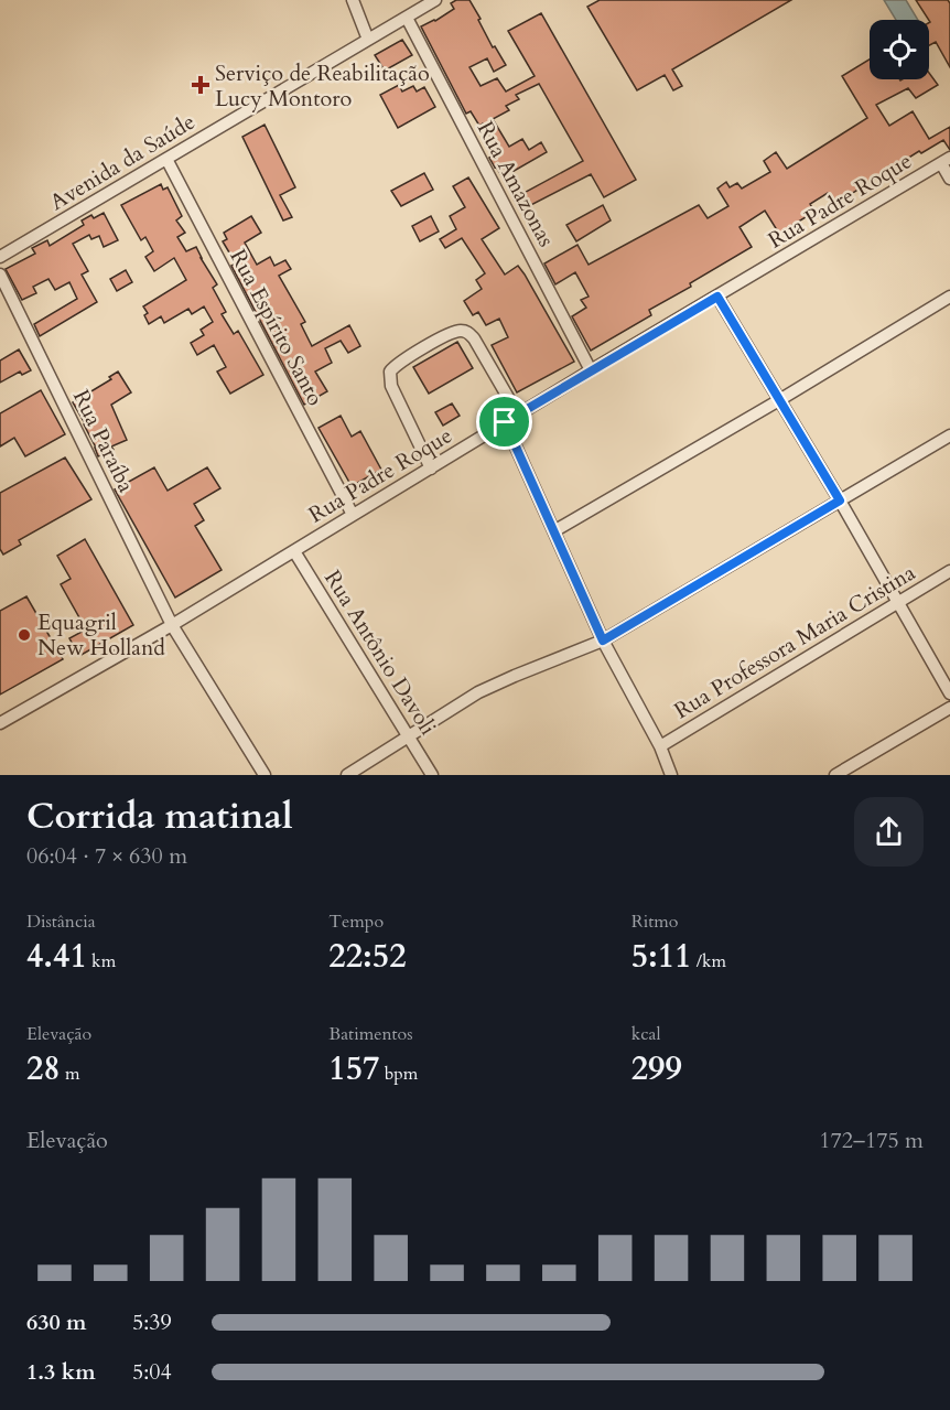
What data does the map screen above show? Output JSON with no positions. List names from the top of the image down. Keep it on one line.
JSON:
{"streets":{"street":["Avenida da Saúde","Rua Amazonas","Rua Padre Roque","Rua Espírito Santo","Rua Paraíba","Rua Professora Maria Cristina","Rua Antônio Davoli"]},"crossings":[["Avenida da Saúde","Rua Amazonas"],["Avenida da Saúde","Rua Espírito Santo"],["Rua Amazonas","Rua Padre Roque"],["Rua Padre Roque","Rua Espírito Santo"],["Rua Padre Roque","Rua Paraíba"],["Rua Padre Roque","Rua Antônio Davoli"]],"places":{"health":["Serviço de Reabilitação Lucy Montoro"],"other":["Equagril New Holland"]},"page":{"heading":["Corrida matinal","06:04 · 7 × 630 m"],"stats":[["Distância","4.41 km"],["Tempo","22:52"],["Ritmo","5:11 /km"],["Elevação","28 m"],["Batimentos","157 bpm"],["kcal","299"]],"chart":["Elevação","172–175 m"],"list":[{"name":"630 m","note":"5:39"},{"name":"1.3 km","note":"5:04"}]}}
